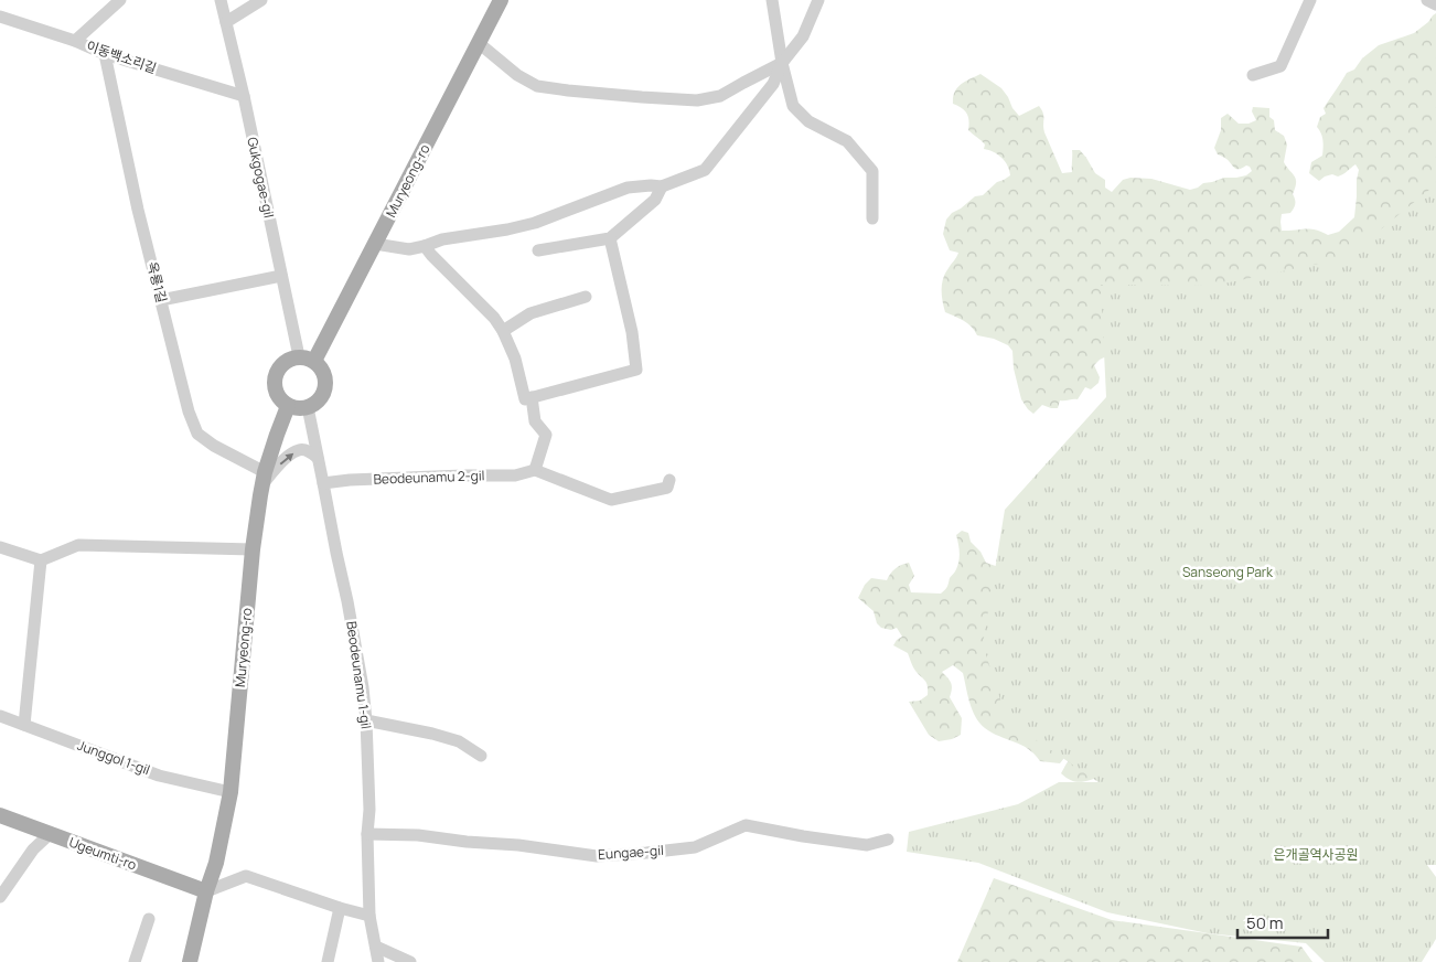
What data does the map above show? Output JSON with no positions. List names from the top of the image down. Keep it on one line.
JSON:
{"streets":{"main road":["Muryeong-ro","Ugeumti-ro"],"street":["이동백소리길","Gukgogae-gil","옥룡1길","Beodeunamu 2-gil","Beodeunamu 1-gil","Junggol 1-gil","Eungae-gil"]},"crossings":[["이동백소리길","Gukgogae-gil"],["이동백소리길","옥룡1길"],["Gukgogae-gil","Muryeong-ro"],["Gukgogae-gil","Beodeunamu 1-gil"],["Muryeong-ro","옥룡1길"],["Muryeong-ro","Beodeunamu 1-gil"],["Muryeong-ro","Junggol 1-gil"],["Muryeong-ro","Ugeumti-ro"],["Beodeunamu 2-gil","Beodeunamu 1-gil"],["Beodeunamu 1-gil","Eungae-gil"]],"parks":["Sanseong Park","은개골역사공원"],"scale_bar":"50 m"}
